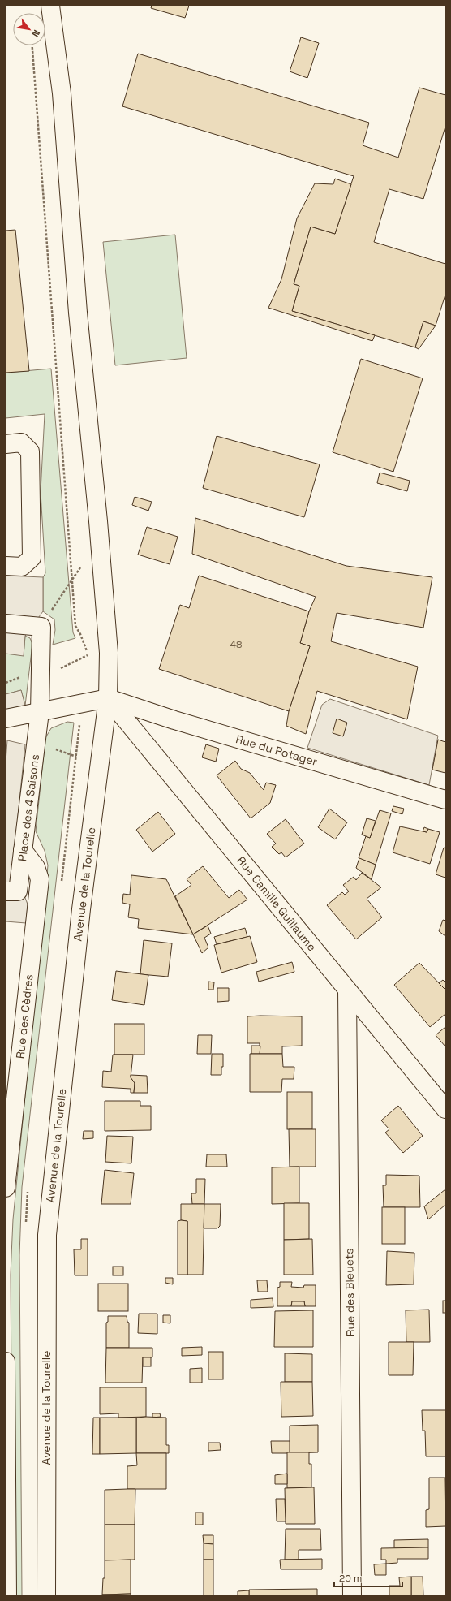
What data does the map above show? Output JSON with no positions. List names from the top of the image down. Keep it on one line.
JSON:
{"streets":{"street":["Rue du Potager","Place des 4 Saisons","Avenue de la Tourelle","Rue Camille Guillaume","Rue des Cèdres","Rue des Bleuets"]},"crossings":[["Rue du Potager","Avenue de la Tourelle"],["Rue du Potager","Rue Camille Guillaume"],["Place des 4 Saisons","Rue des Cèdres"],["Avenue de la Tourelle","Rue Camille Guillaume"],["Rue Camille Guillaume","Rue des Bleuets"]],"house_numbers":["48"],"scale_bar":"20 m","north":"bottom right"}
